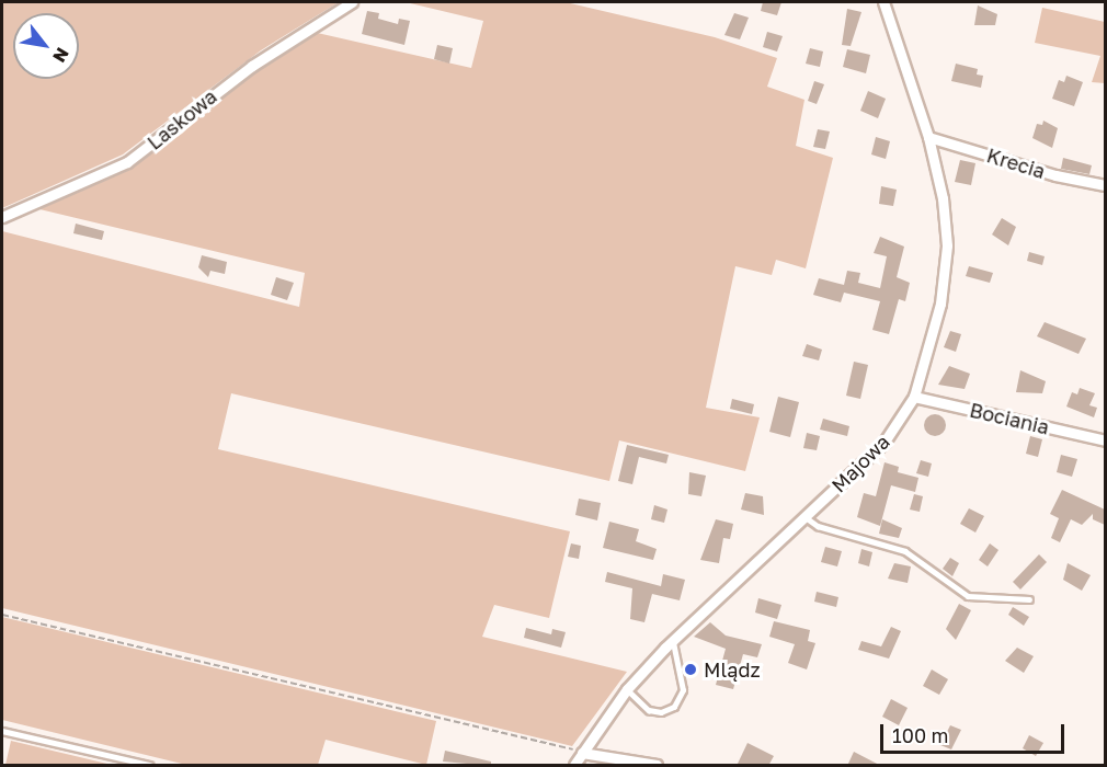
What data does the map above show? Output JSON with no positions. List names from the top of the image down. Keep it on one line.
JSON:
{"streets":{"street":["Laskowa","Krecia","Bociania","Majowa"]},"crossings":[["Krecia","Majowa"],["Bociania","Majowa"]],"places":["Mlądz"],"scale_bar":"100 m","north":"bottom right"}
